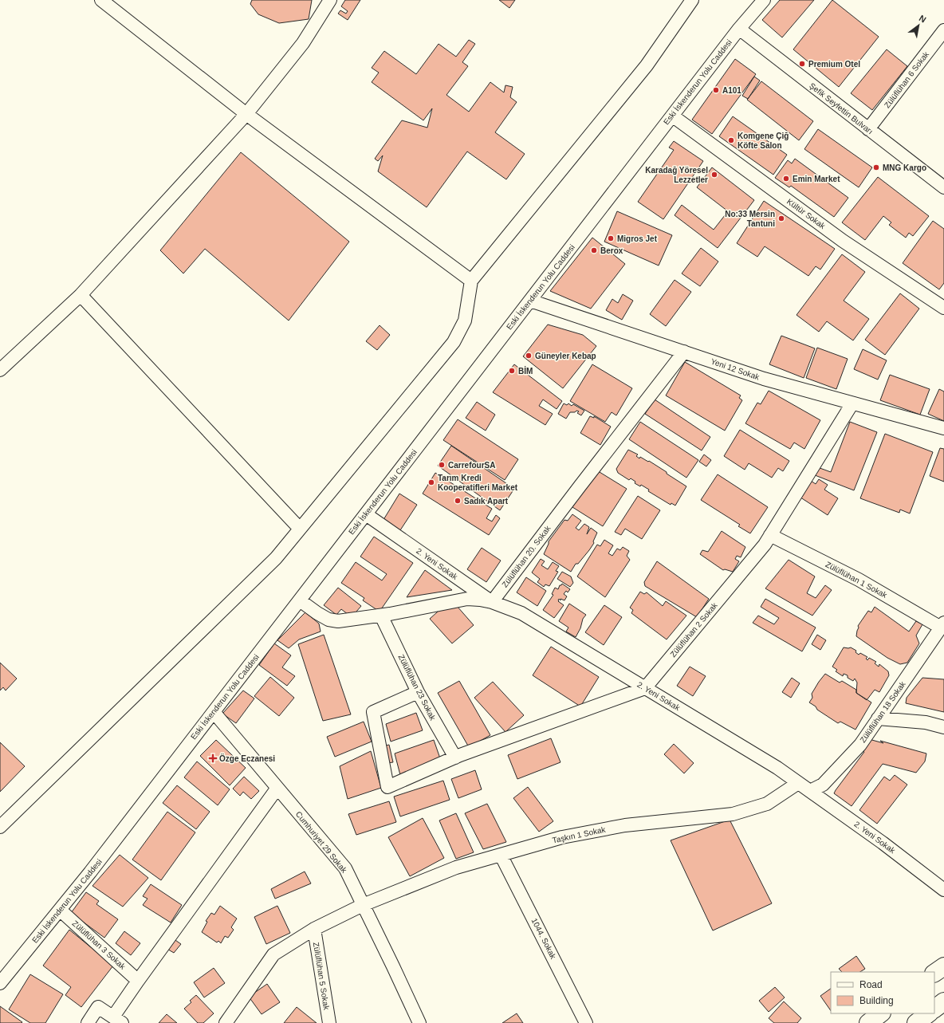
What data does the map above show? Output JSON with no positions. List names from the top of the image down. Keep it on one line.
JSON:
{"streets":{"street":["Zülüflühan 6 Sokak","Eski İskenderun Yolu Caddesi","Şefik Seyfettin Bulvarı","Kültür Sokak","Yeni 12 Sokak","Zülüflühan 20. Sokak","2. Yeni Sokak","Zülüflühan 1 Sokak","Zülüflühan 2 Sokak","Zülüflühan 23 Sokak","Zülüflühan 18 Sokak","Taşkın 1 Sokak","Cumhuriyet 29 Sokak","1044. Sokak","Zülüflühan 3 Sokak","Zülüflühan 5 Sokak"]},"crossings":[["Zülüflühan 6 Sokak","Şefik Seyfettin Bulvarı"],["Eski İskenderun Yolu Caddesi","Şefik Seyfettin Bulvarı"],["Eski İskenderun Yolu Caddesi","Kültür Sokak"],["Eski İskenderun Yolu Caddesi","Yeni 12 Sokak"],["Eski İskenderun Yolu Caddesi","2. Yeni Sokak"],["Eski İskenderun Yolu Caddesi","Cumhuriyet 29 Sokak"],["Eski İskenderun Yolu Caddesi","Zülüflühan 3 Sokak"],["Yeni 12 Sokak","Zülüflühan 20. Sokak"],["Yeni 12 Sokak","Zülüflühan 2 Sokak"],["Zülüflühan 20. Sokak","2. Yeni Sokak"],["2. Yeni Sokak","Zülüflühan 2 Sokak"],["2. Yeni Sokak","Zülüflühan 18 Sokak"],["2. Yeni Sokak","Taşkın 1 Sokak"],["Zülüflühan 1 Sokak","Zülüflühan 2 Sokak"],["Zülüflühan 1 Sokak","Zülüflühan 18 Sokak"],["Taşkın 1 Sokak","Cumhuriyet 29 Sokak"],["Taşkın 1 Sokak","1044. Sokak"],["Taşkın 1 Sokak","Zülüflühan 5 Sokak"]],"places":{"other":["Premium Otel","A101","Komgene Çiğ Köfte Salon","MNG Kargo","Karadağ Yöresel Lezzetler","Emin Market","No:33 Mersin Tantuni","Migros Jet","Berox","Güneyler Kebap","BİM","CarrefourSA","Tarım Kredi Kooperatifleri Market","Sadık Apart"],"health":["Özge Eczanesi"]},"legend":["Road","Building"],"north":"top right"}
